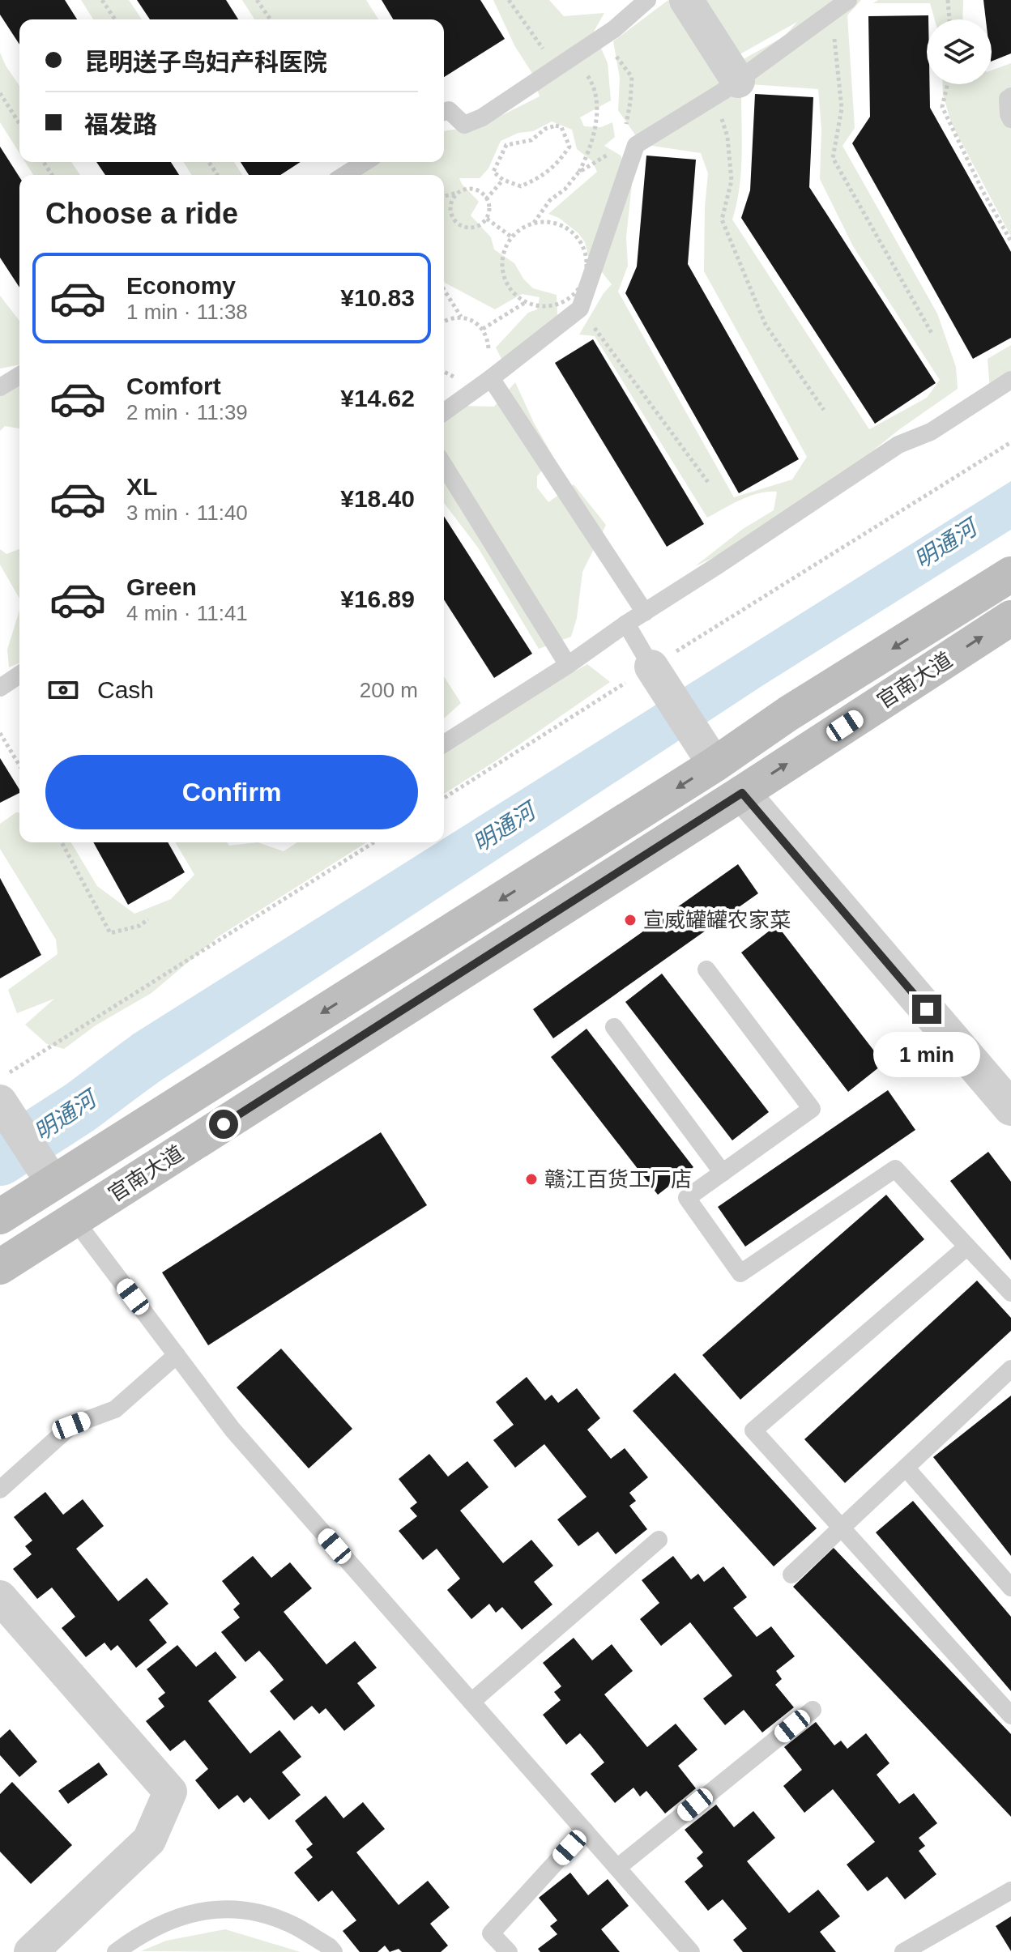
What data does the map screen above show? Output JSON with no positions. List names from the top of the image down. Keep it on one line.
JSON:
{"streets":{"main road":["官南大道"]},"water":["明通河"],"places":["宣威罐罐农家菜","赣江百货工厂店"],"page":{"banner":["昆明送子鸟妇产科医院","福发路"],"heading":"Choose a ride","list":[{"name":"Economy","note":"1 min · 11:38","value":"¥10.83"},{"name":"Comfort","note":"2 min · 11:39","value":"¥14.62"},{"name":"XL","note":"3 min · 11:40","value":"¥18.40"},{"name":"Green","note":"4 min · 11:41","value":"¥16.89"}],"pay":["Cash","200 m"],"buttons":"Confirm","bubble":"1 min"}}
